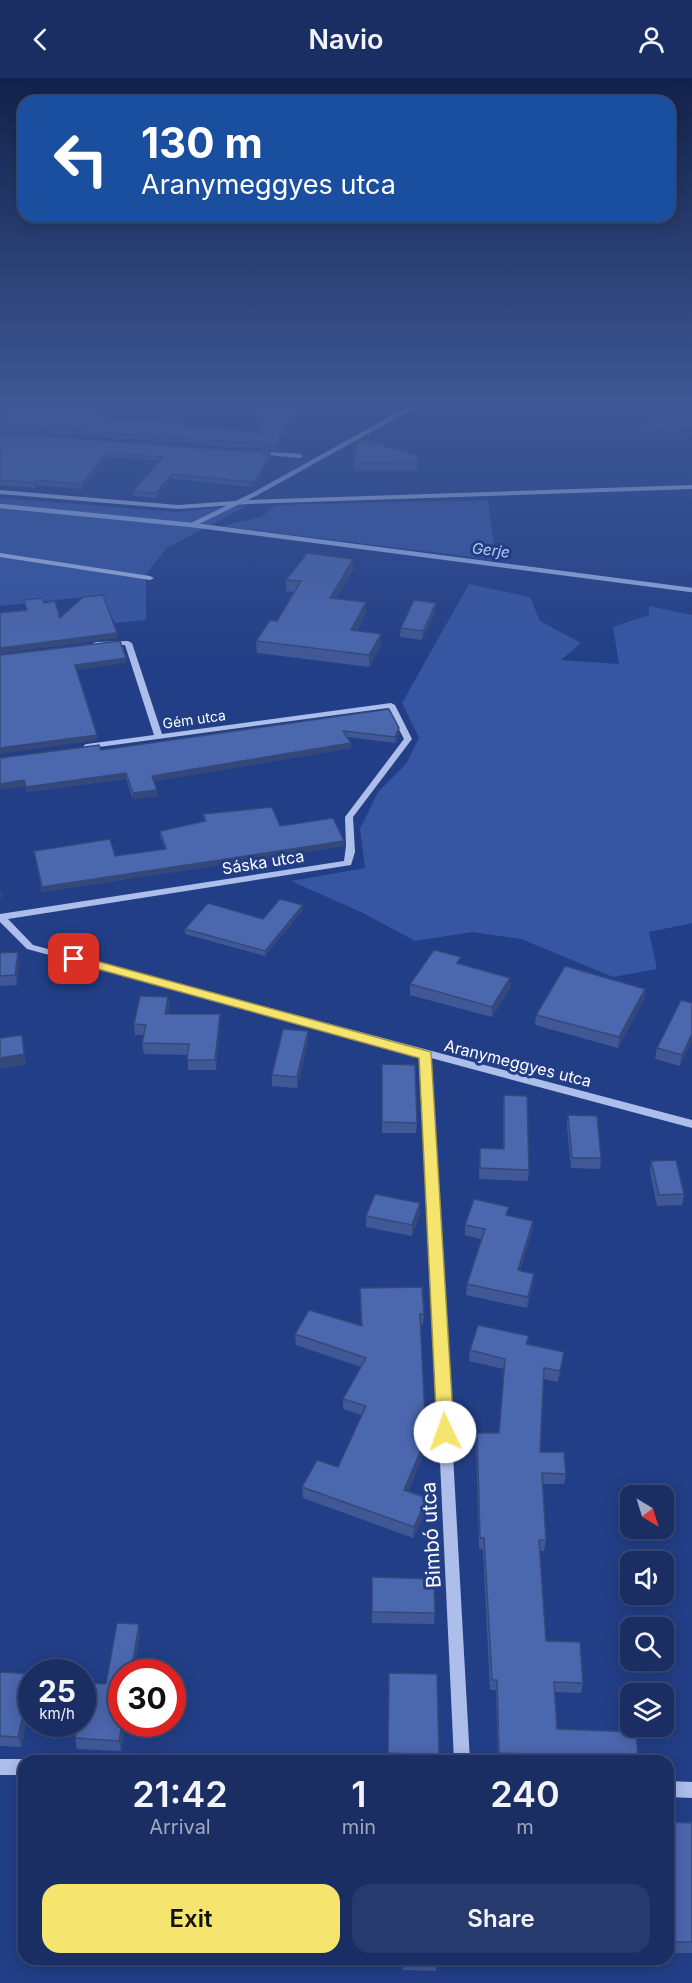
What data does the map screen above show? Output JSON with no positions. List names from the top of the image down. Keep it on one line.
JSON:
{"streets":{"street":["Gém utca","Sáska utca","Aranymeggyes utca","Bimbó utca"]},"crossings":[["Gém utca","Sáska utca"],["Sáska utca","Aranymeggyes utca"],["Aranymeggyes utca","Bimbó utca"]],"water":["Gerje"],"north":"bottom right","page":{"header":"Navio","turn":["130 m","Aranymeggyes utca"],"speed":"25 km/h","limit":"30","eta":["21:42","Arrival","1","min","240","m"],"buttons":["Exit","Share"]}}
